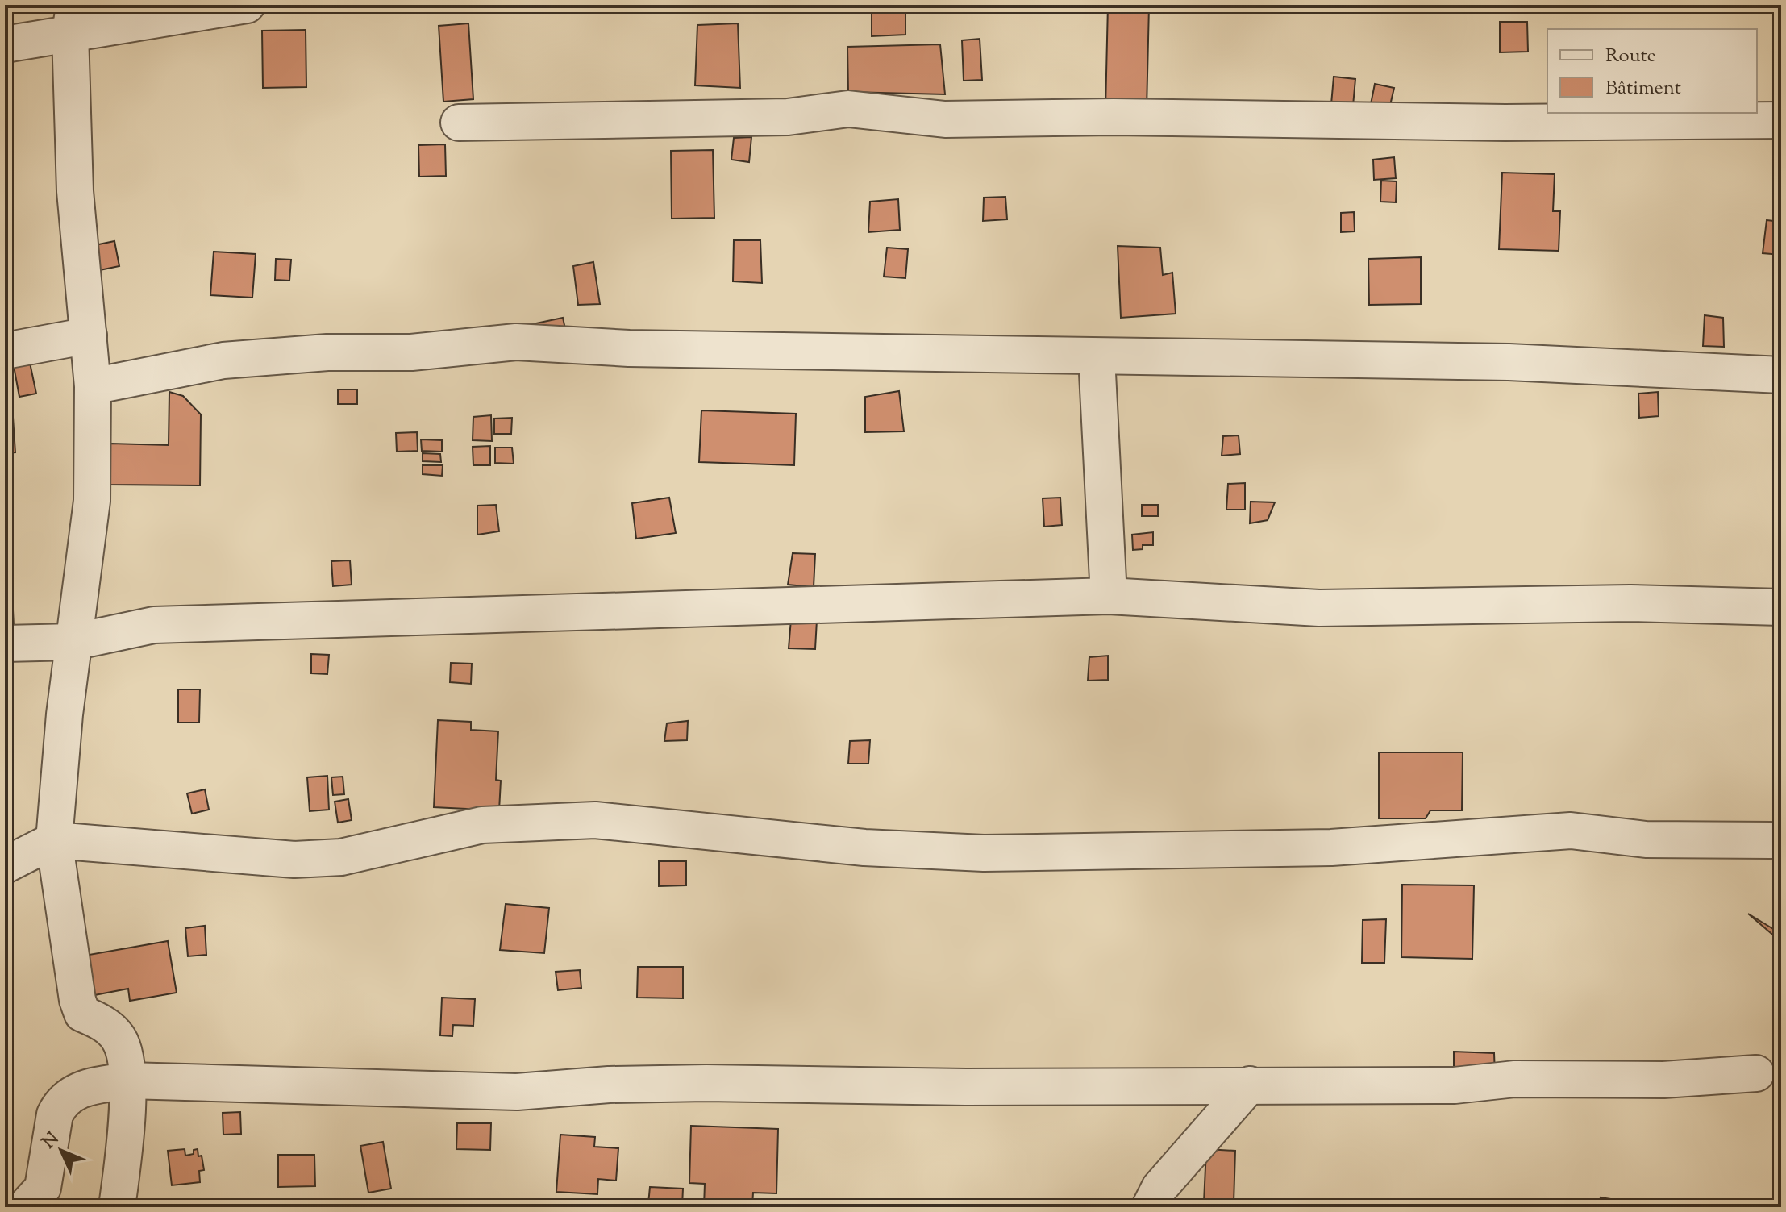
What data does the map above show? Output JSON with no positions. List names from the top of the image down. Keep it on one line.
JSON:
{"legend":["Route","Bâtiment"],"north":"top left"}
